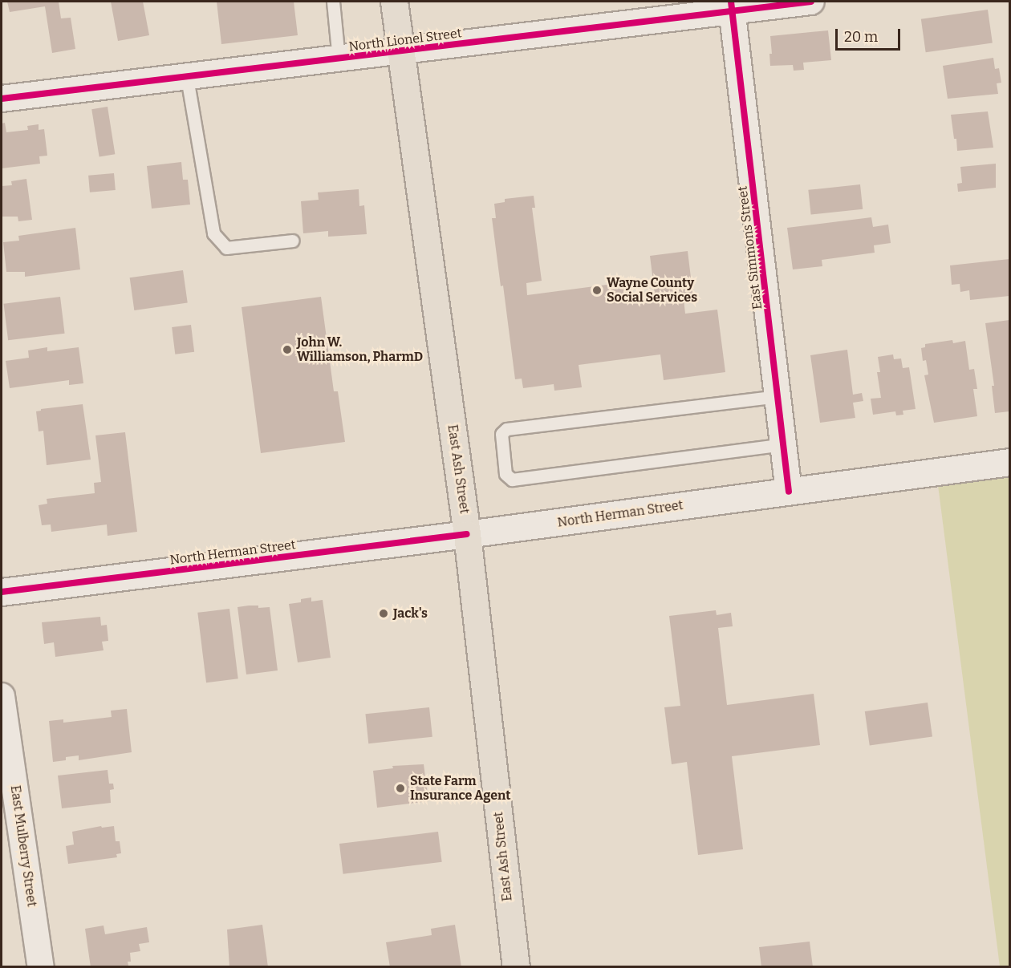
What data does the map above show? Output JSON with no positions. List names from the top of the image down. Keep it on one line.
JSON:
{"streets":{"main road":["East Ash Street","North Herman Street"],"street":["North Lionel Street","East Simmons Street","East Mulberry Street"]},"crossings":[["North Lionel Street","East Simmons Street"],["North Lionel Street","East Ash Street"],["East Simmons Street","North Herman Street"],["East Ash Street","North Herman Street"]],"places":["Wayne County Social Services","John W. Williamson, PharmD","Jack's","State Farm Insurance Agent"],"scale_bar":"20 m"}
